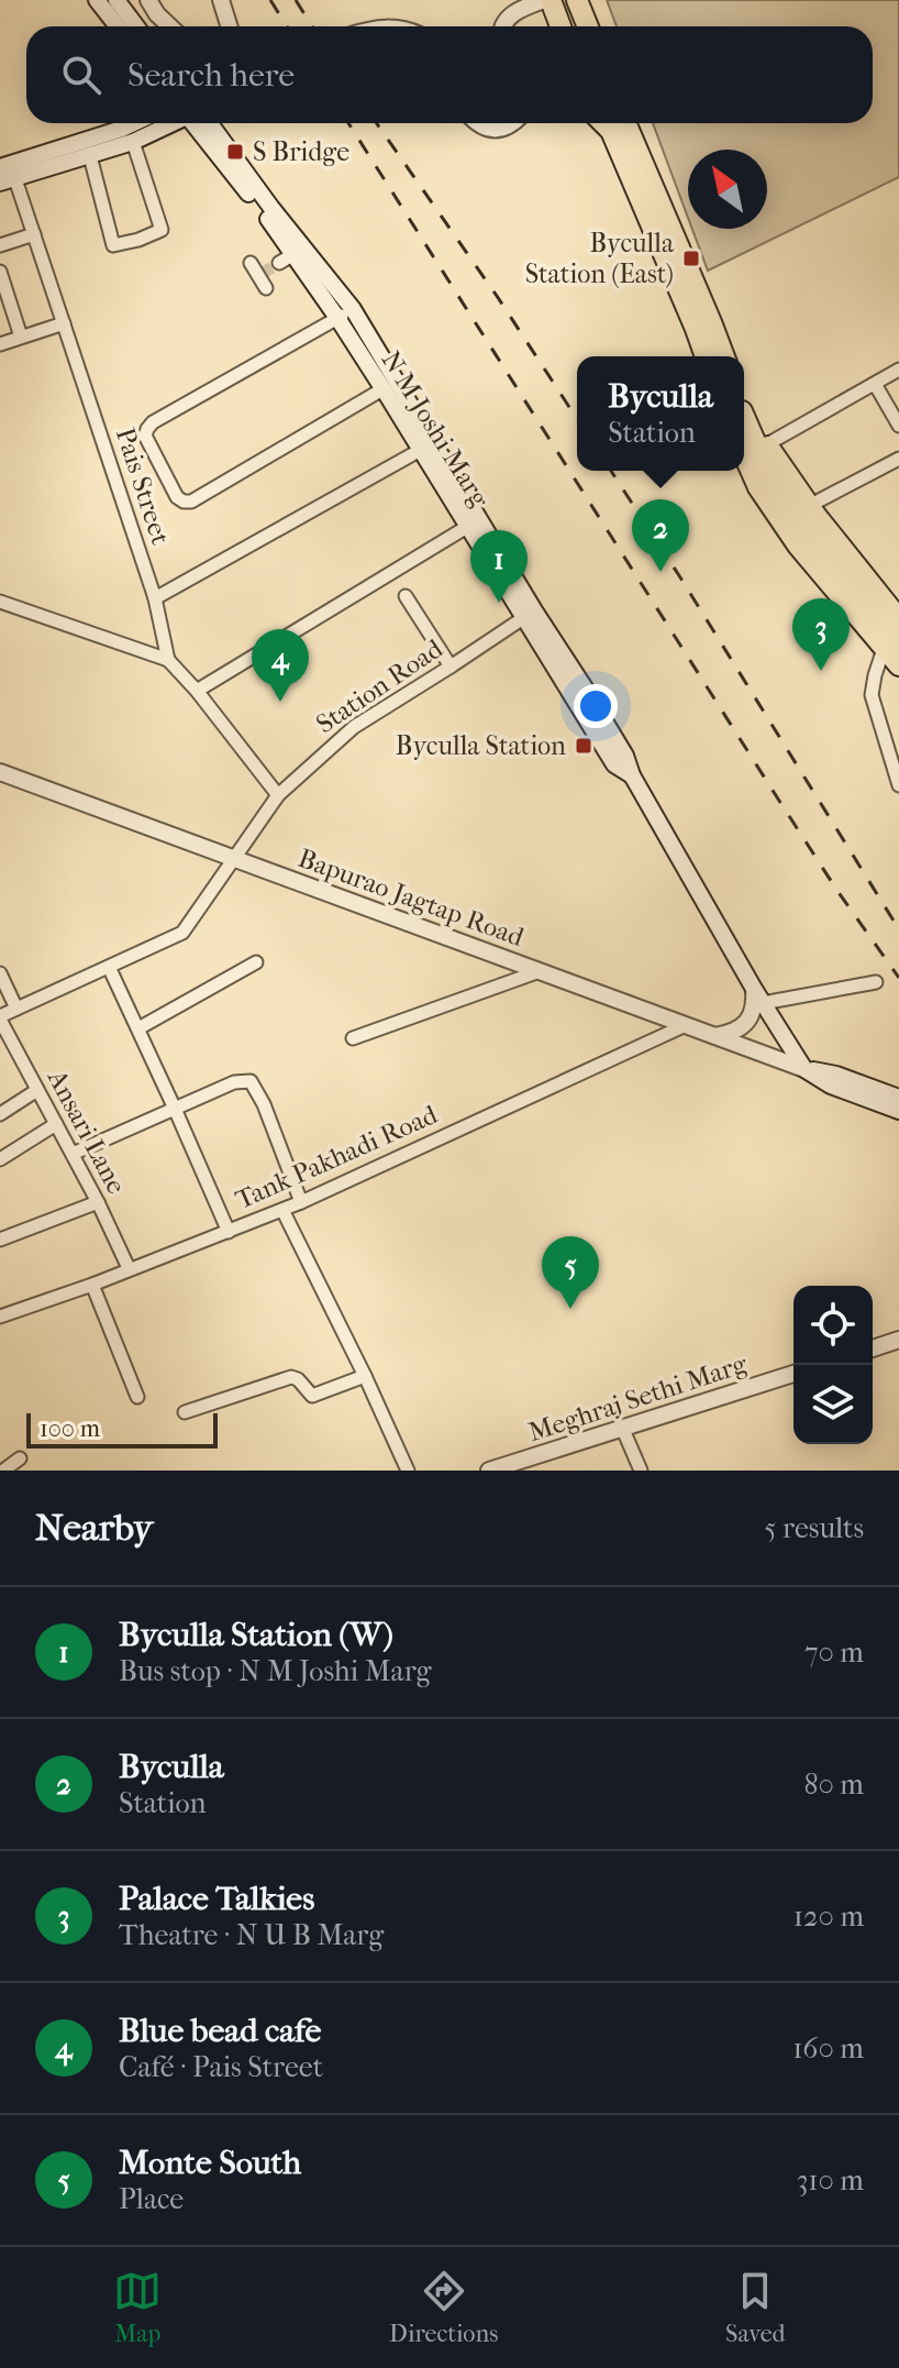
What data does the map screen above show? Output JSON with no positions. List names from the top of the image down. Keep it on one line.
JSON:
{"streets":{"main road":["N M Joshi Marg","Bapurao Jagtap Road","Meghraj Sethi Marg"],"street":["Pais Street","Station Road","Ansari Lane","Tank Pakhadi Road"]},"crossings":[["N M Joshi Marg","Station Road"],["N M Joshi Marg","Bapurao Jagtap Road"],["Station Road","Bapurao Jagtap Road"],["Station Road","Ansari Lane"],["Bapurao Jagtap Road","Tank Pakhadi Road"],["Ansari Lane","Tank Pakhadi Road"]],"places":{"transit":["S Bridge","Byculla Station (East)","Byculla Station"]},"scale_bar":"100 m","north":"top left","page":{"search":"Search here","popup":["Byculla","Station"],"pins":["2","1","3","4","5"],"scale":"100 m","heading":["Nearby","5 results"],"list":[{"mark":"1","name":"Byculla Station (W)","note":"Bus stop · N M Joshi Marg","value":"70 m"},{"mark":"2","name":"Byculla","note":"Station","value":"80 m"},{"mark":"3","name":"Palace Talkies","note":"Theatre · N U B Marg","value":"120 m"},{"mark":"4","name":"Blue bead cafe","note":"Café · Pais Street","value":"160 m"},{"mark":"5","name":"Monte South","note":"Place","value":"310 m"}],"nav":["Map","Directions","Saved"]}}
